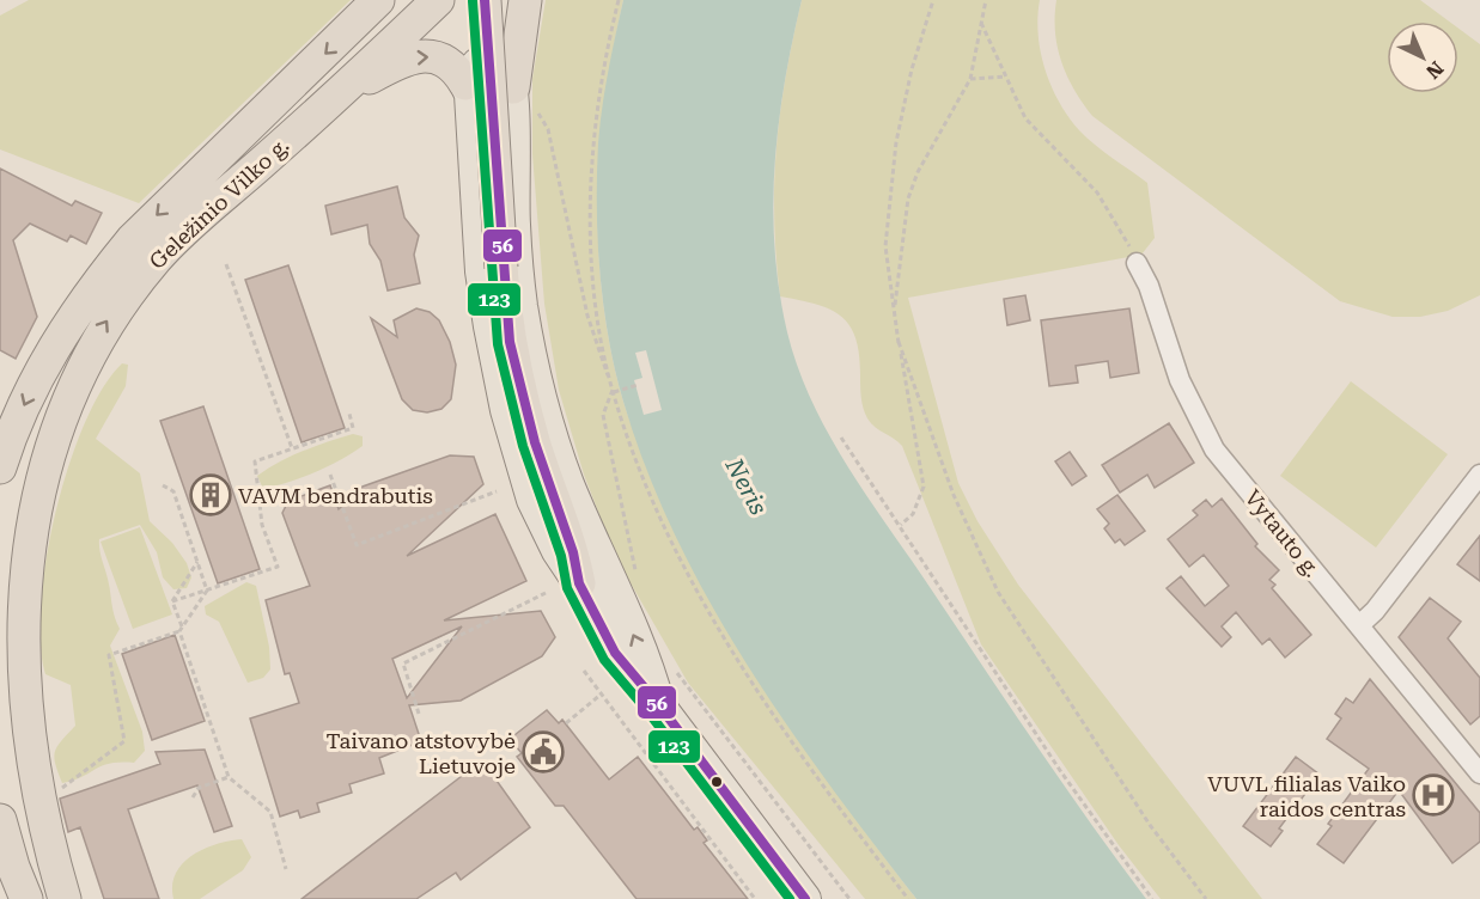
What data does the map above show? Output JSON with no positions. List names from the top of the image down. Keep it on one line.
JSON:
{"streets":{"highway":["Geležinio Vilko g."],"street":["Vytauto g."]},"water":["Neris"],"places":{"building":["VAVM bendrabutis"],"public building":["Taivano atstovybė Lietuvoje"],"hospital":["VUVL filialas Vaiko raidos centras"]},"lines":["transit line 56","transit line 123"],"north":"bottom right"}
